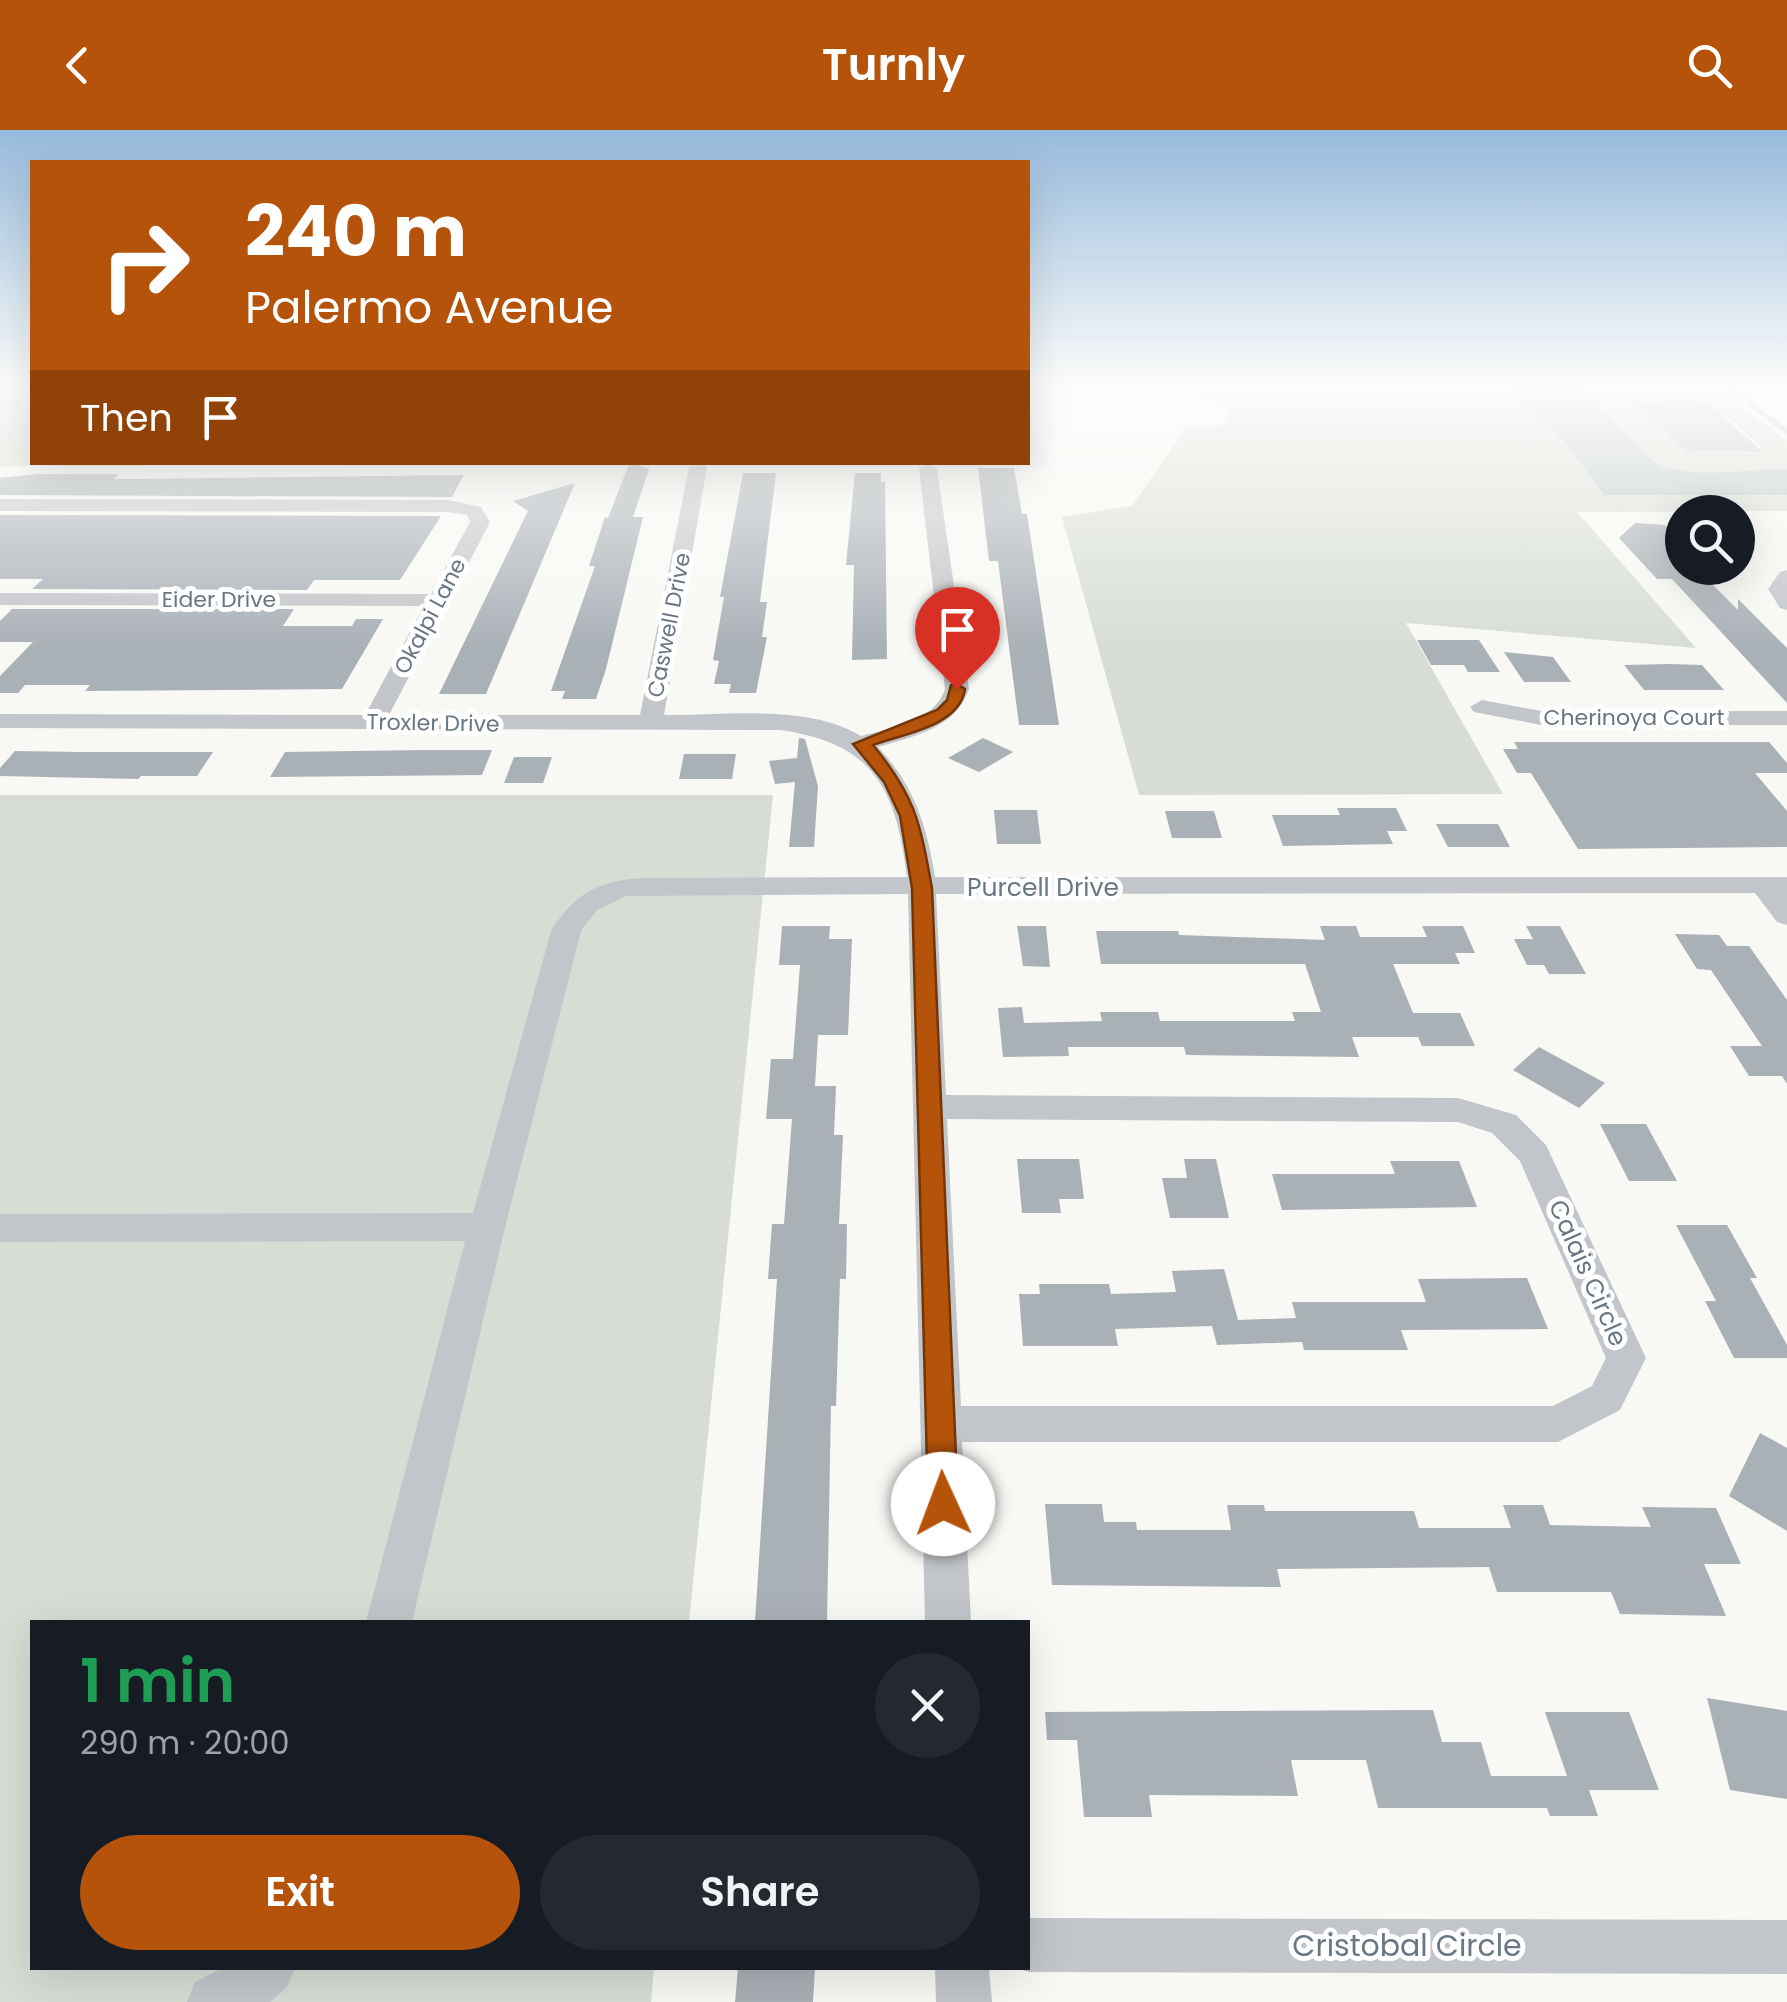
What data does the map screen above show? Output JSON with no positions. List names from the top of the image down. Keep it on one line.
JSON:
{"streets":{"street":["Eider Drive","Okalpi Lane","Caswell Drive","Cherinoya Court","Troxler Drive","Purcell Drive","Calais Circle","Cristobal Circle"]},"crossings":[["Eider Drive","Okalpi Lane"],["Okalpi Lane","Troxler Drive"],["Caswell Drive","Troxler Drive"]],"page":{"header":"Turnly","turn":["240 m","Palermo Avenue"],"then":"Then","heading":["1 min","290 m · 20:00"],"buttons":["Exit","Share"]}}
